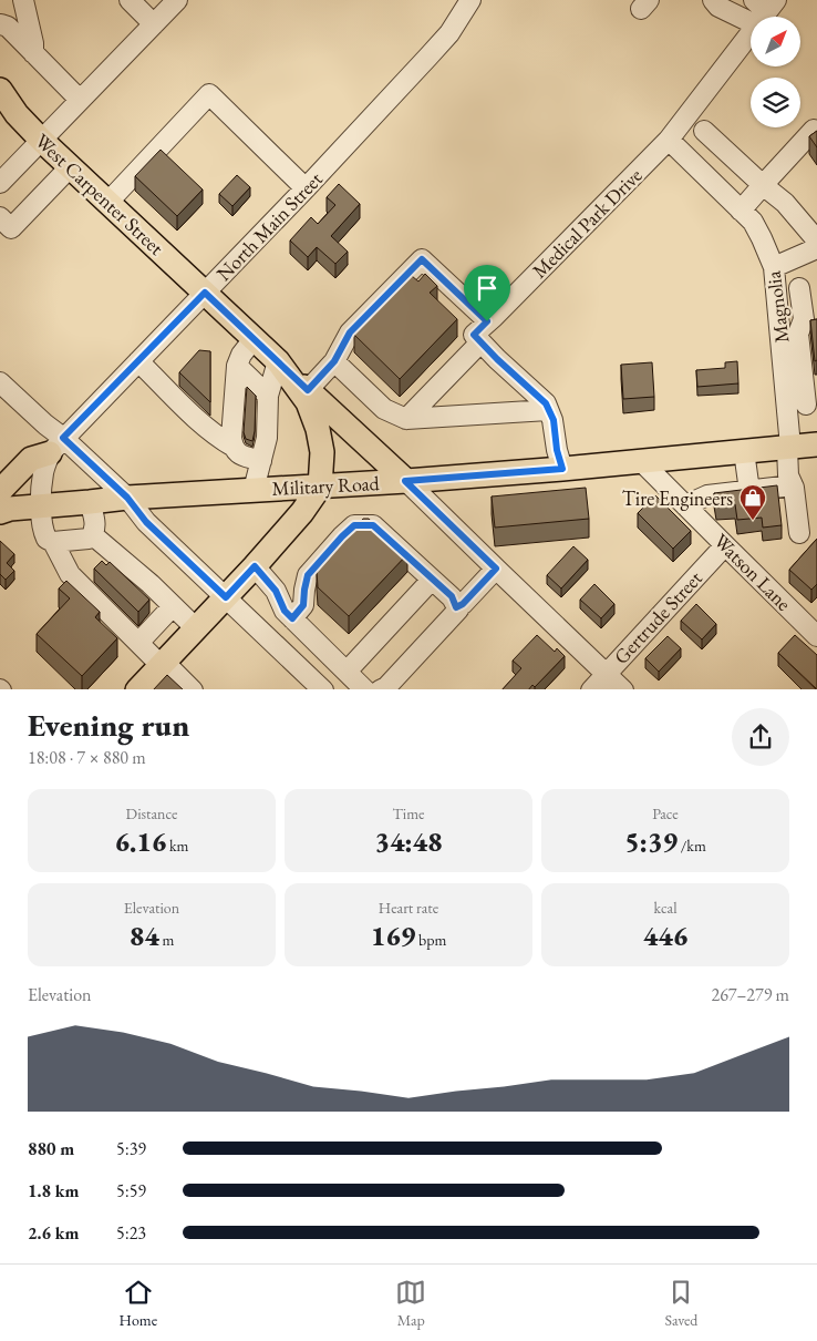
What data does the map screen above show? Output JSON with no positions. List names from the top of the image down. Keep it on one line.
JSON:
{"streets":{"main road":["West Carpenter Street","Military Road"],"street":["Medical Park Drive","North Main Street","Magnolia","Watson Lane","Gertrude Street"]},"crossings":[["West Carpenter Street","North Main Street"],["Medical Park Drive","Magnolia"],["Magnolia","Military Road"],["Military Road","Watson Lane"],["Watson Lane","Gertrude Street"]],"places":{"shop":["Tire Engineers"]},"north":"top right","page":{"heading":["Evening run","18:08 · 7 × 880 m"],"stats":[["Distance","6.16 km"],["Time","34:48"],["Pace","5:39 /km"],["Elevation","84 m"],["Heart rate","169 bpm"],["kcal","446"]],"chart":["Elevation","267–279 m"],"list":[{"name":"880 m","note":"5:39"},{"name":"1.8 km","note":"5:59"},{"name":"2.6 km","note":"5:23"}],"tabs":["Home","Map","Saved"]}}
